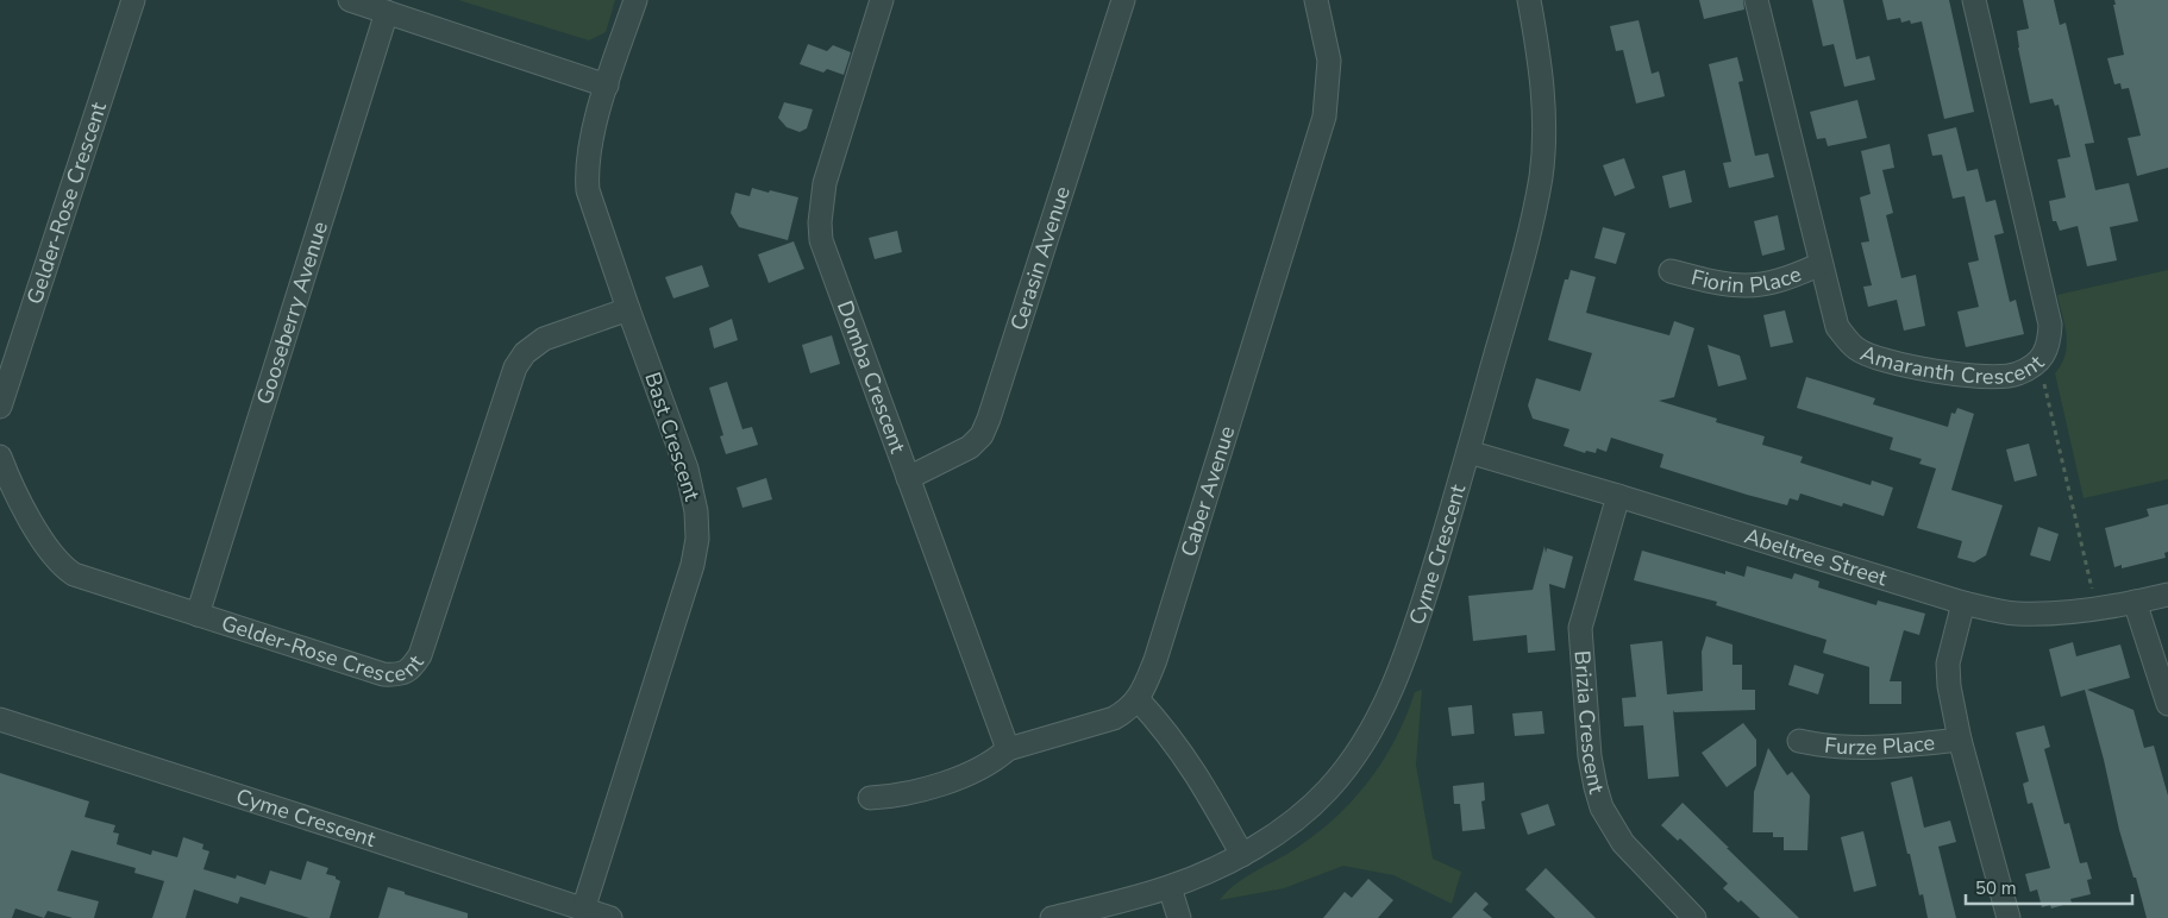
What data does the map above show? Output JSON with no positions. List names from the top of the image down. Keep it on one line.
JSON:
{"streets":{"street":["Gelder-Rose Crescent","Cerasin Avenue","Fiorin Place","Gooseberry Avenue","Amaranth Crescent","Domba Crescent","Bast Crescent","Caber Avenue","Cyme Crescent","Abeltree Street","Brizia Crescent","Furze Place"]},"crossings":[["Gelder-Rose Crescent","Gooseberry Avenue"],["Gelder-Rose Crescent","Bast Crescent"],["Cerasin Avenue","Domba Crescent"],["Fiorin Place","Amaranth Crescent"],["Domba Crescent","Caber Avenue"],["Bast Crescent","Cyme Crescent"],["Cyme Crescent","Abeltree Street"],["Abeltree Street","Brizia Crescent"]],"scale_bar":"50 m"}
